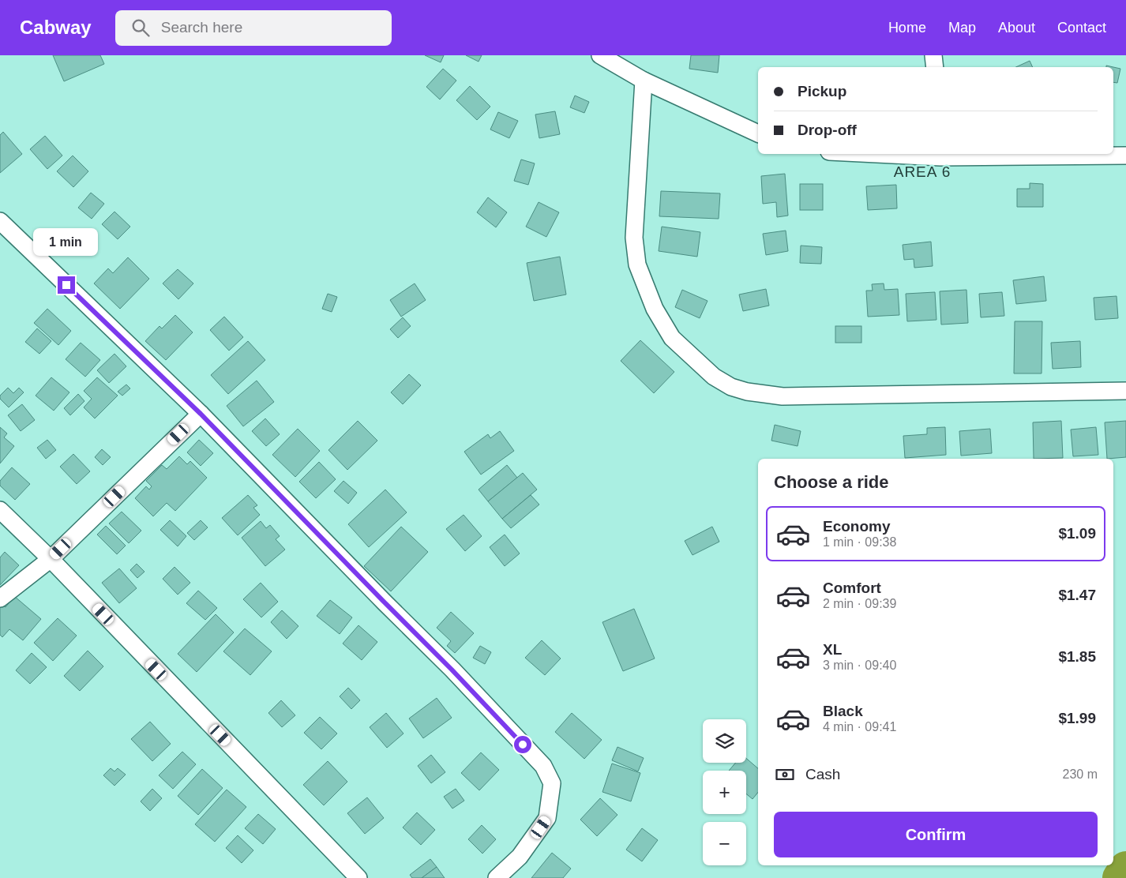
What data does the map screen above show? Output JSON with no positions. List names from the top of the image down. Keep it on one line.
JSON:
{"districts":["AREA 6"],"page":{"header":"Cabway","search":"Search here","nav":["Home","Map","About","Contact"],"banner":["Pickup","Drop-off"],"bubble":"1 min","heading":"Choose a ride","list":[{"name":"Economy","note":"1 min · 09:38","value":"$1.09"},{"name":"Comfort","note":"2 min · 09:39","value":"$1.47"},{"name":"XL","note":"3 min · 09:40","value":"$1.85"},{"name":"Black","note":"4 min · 09:41","value":"$1.99"}],"map_buttons":["+","−"],"pay":["Cash","230 m"],"buttons":"Confirm"}}
